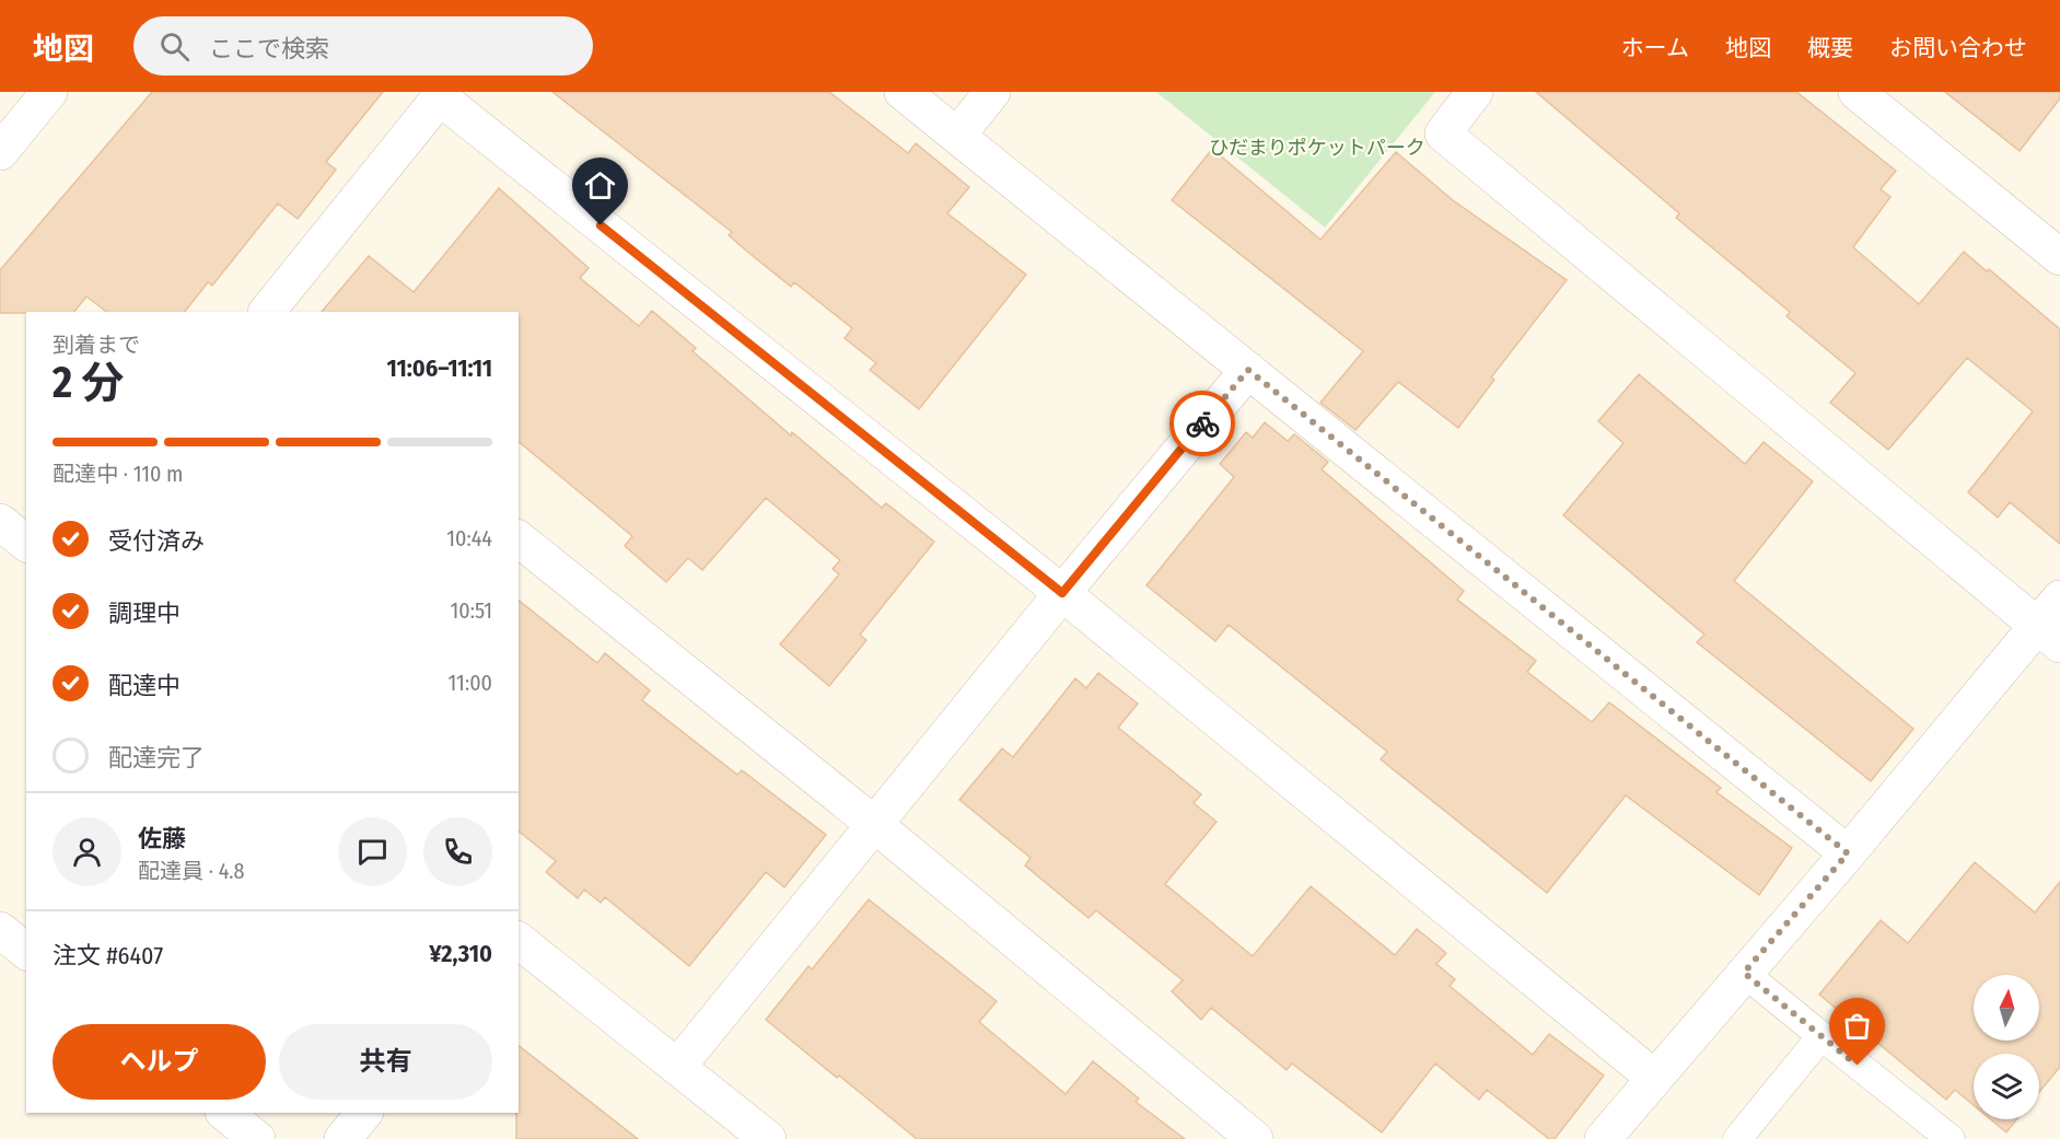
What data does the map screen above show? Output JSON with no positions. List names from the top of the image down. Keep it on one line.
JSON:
{"parks":["ひだまりポケットパーク"],"north":"top","page":{"header":"地図","search":"ここで検索","nav":["ホーム","地図","概要","お問い合わせ"],"heading":["2 分","到着まで","11:06–11:11"],"panel":["佐藤","配達員 · 4.8","注文 #6407","¥2,310"],"bar":"配達中 · 110 m","list":[["受付済み","10:44"],["調理中","10:51"],["配達中","11:00"],"配達完了"],"buttons":["ヘルプ","共有"]}}
